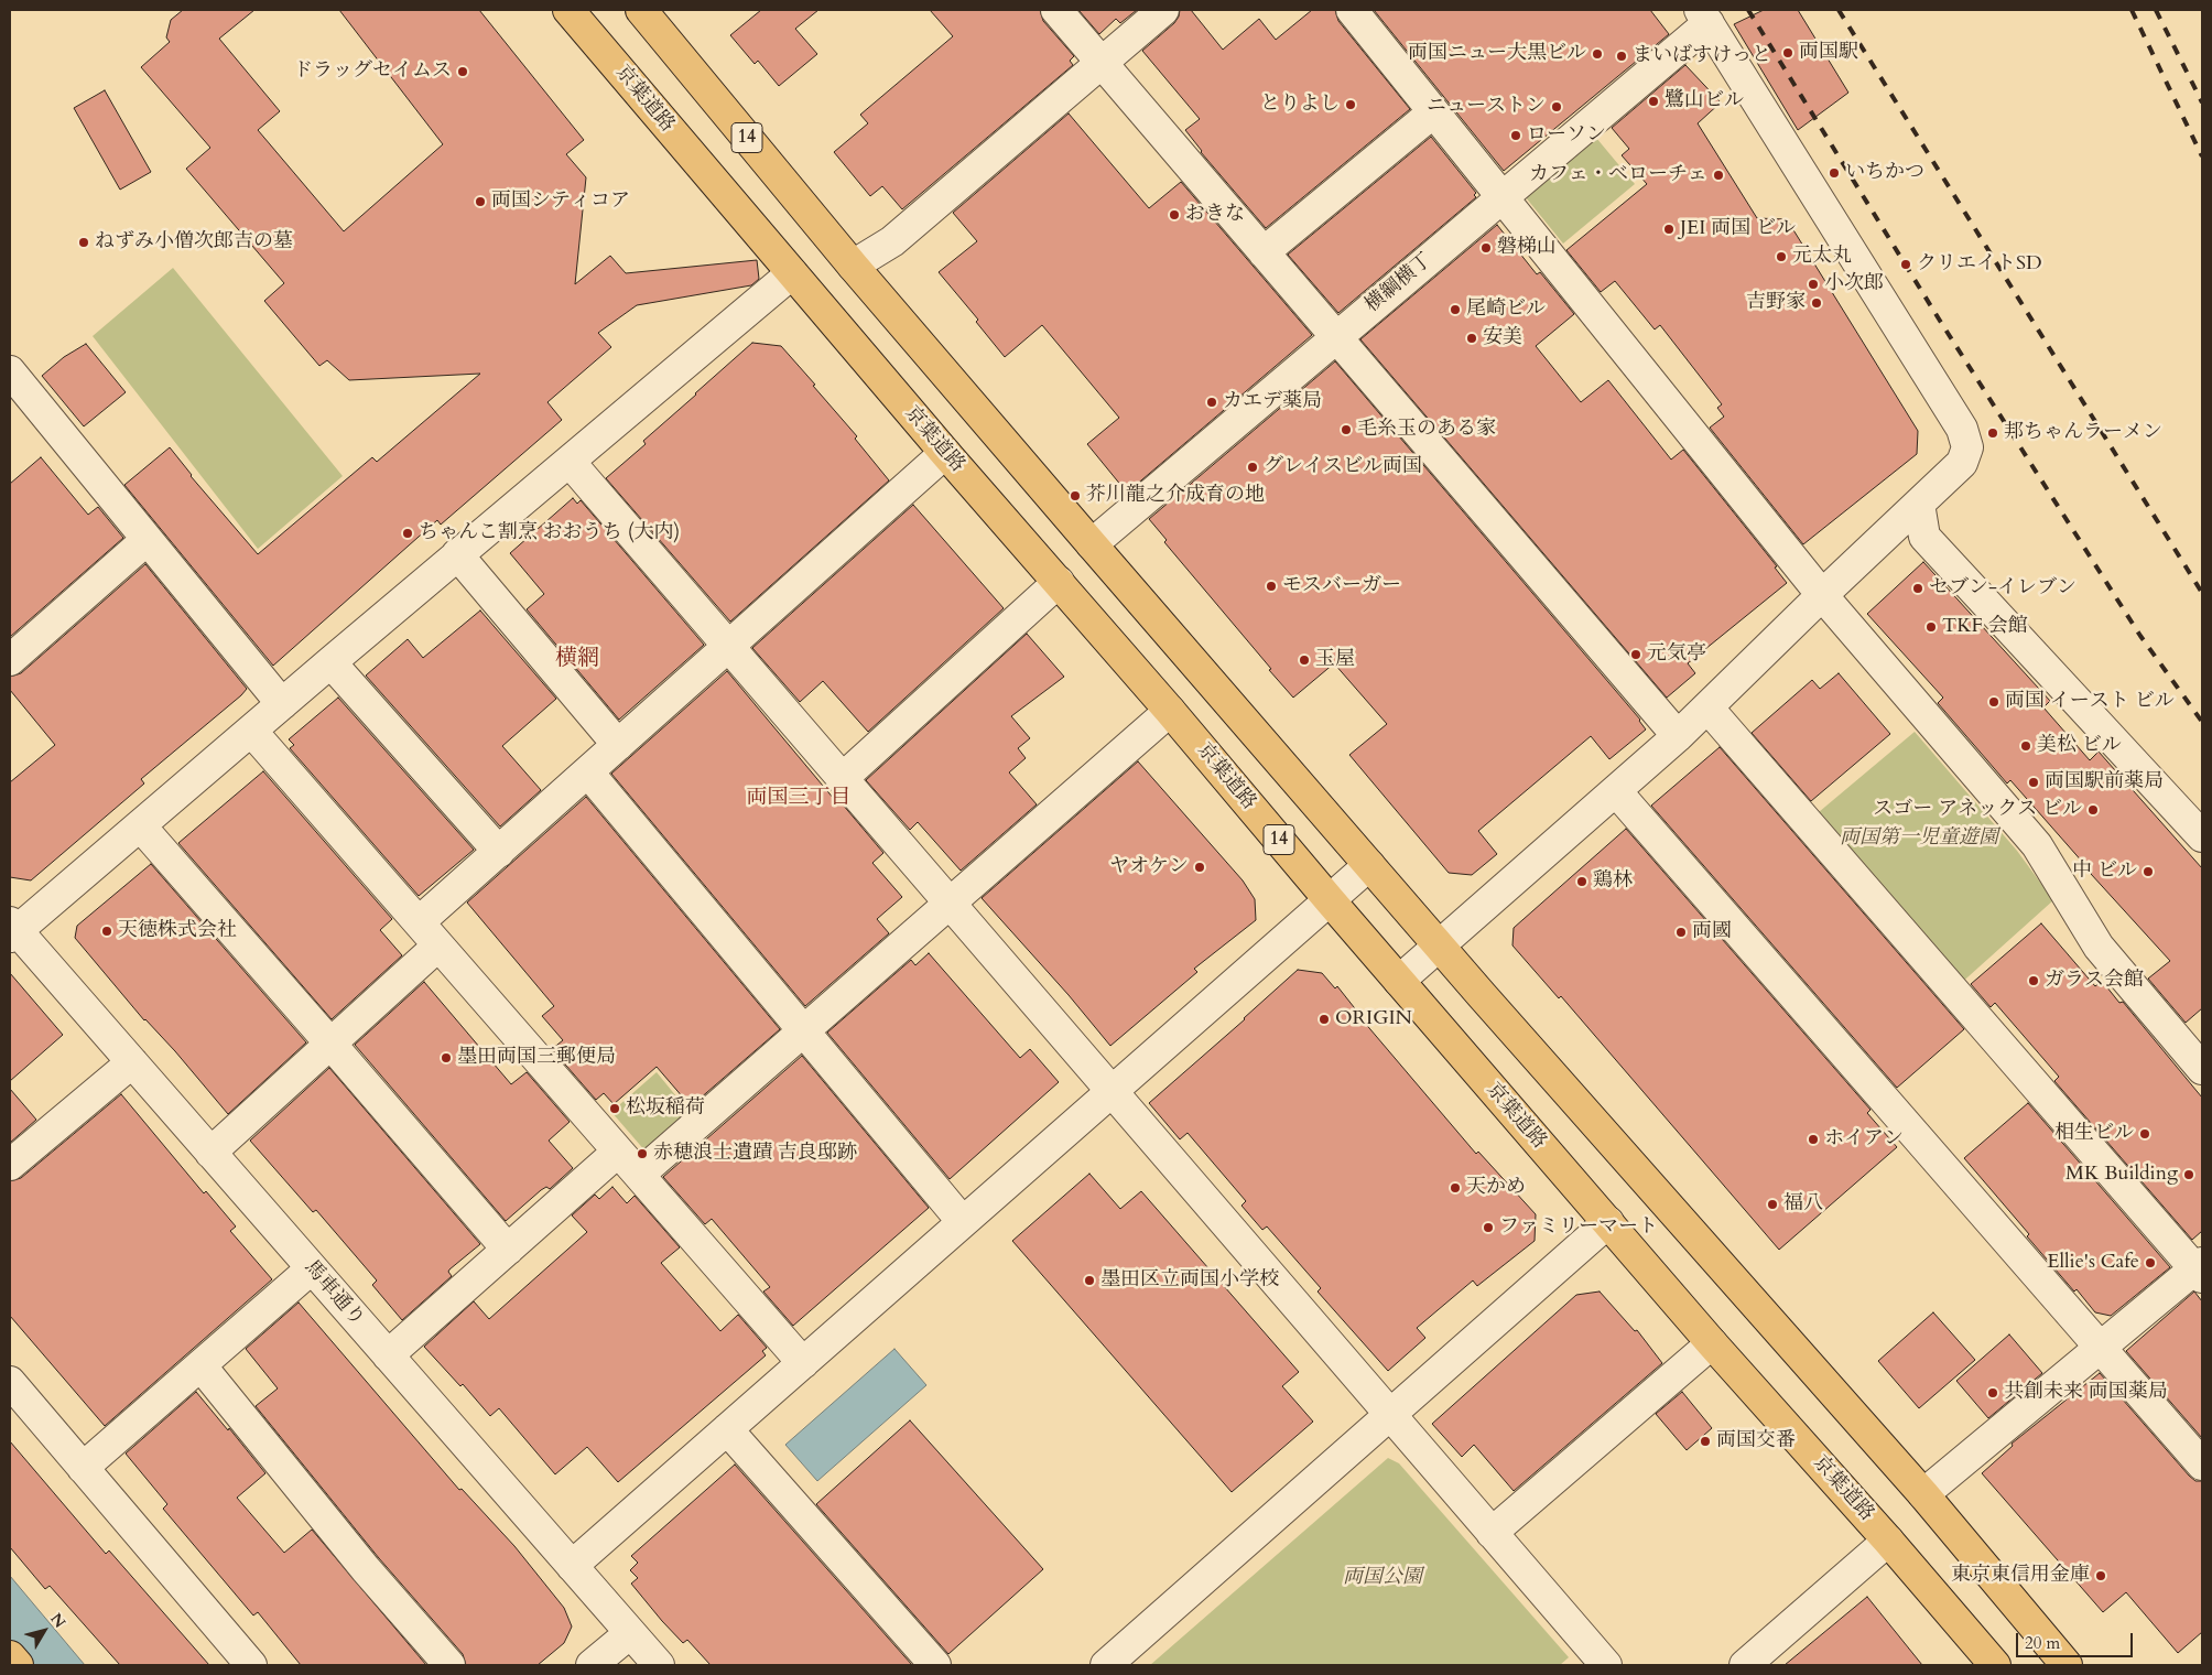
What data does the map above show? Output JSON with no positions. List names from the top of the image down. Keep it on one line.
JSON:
{"streets":{"highway":["京葉道路","14"],"street":["横綱横丁","馬車通り"]},"crossings":[["14","横綱横丁"]],"districts":["横網","両国三丁目"],"parks":["両国第一児童遊園","両国公園"],"places":["両国駅","両国ニュー大黒ビル","まいばすけっと","ドラッグセイムス","鷺山ビル","とりよし","ニューストン","ローソン","いちかつ","カフェ・ベローチェ","両国シティコア","おきな","JEI 両国 ビル","ねずみ小僧次郎吉の墓","磐梯山","元太丸","クリエイトSD","小次郎","吉野家","尾崎ビル","安美","カエデ薬局","毛糸玉のある家","邦ちゃんラーメン","グレイスビル両国","芥川龍之介成育の地","ちゃんこ割烹 おおうち (大内)","モスバーガー","セブン-イレブン","TKF 会館","元気亭","玉屋","両国 イースト ビル","美松 ビル","両国駅前薬局","スゴー アネックス ビル","ヤオケン","中 ビル","鶏林","天徳株式会社","両國","ガラス会館","ORIGIN","墨田両国三郵便局","松坂稲荷","相生ビル","ホイアン","赤穂浪士遺蹟 吉良邸跡","MK Building","天かめ","福八","ファミリーマート","Ellie's Cafe","墨田区立両国小学校","共創未来 両国薬局","両国交番","東京東信用金庫"],"scale_bar":"20 m","north":"top right"}
